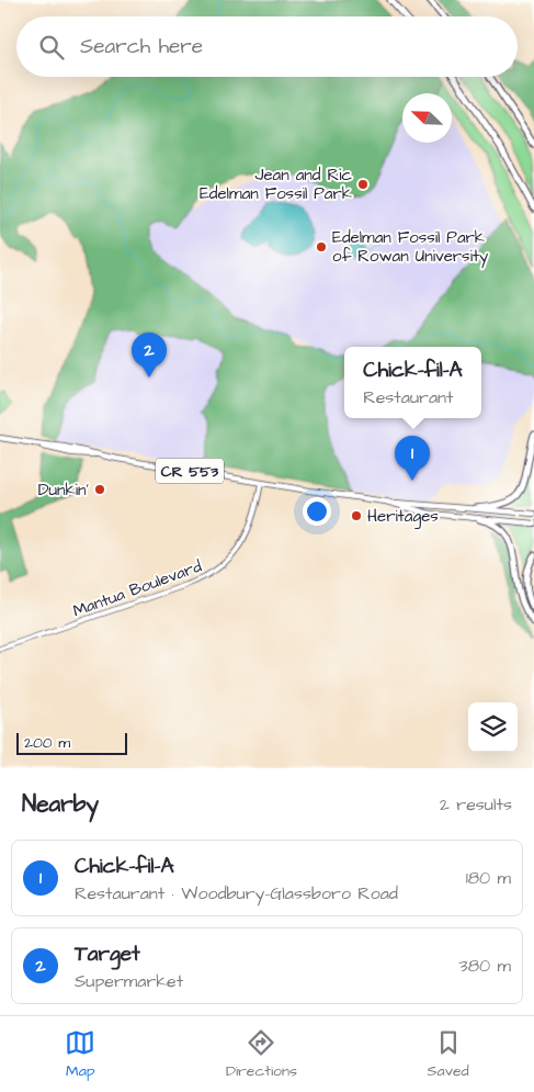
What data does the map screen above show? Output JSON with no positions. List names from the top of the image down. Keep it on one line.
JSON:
{"streets":{"main road":["CR 553","Mantua Boulevard"]},"crossings":[["CR 553","Mantua Boulevard"]],"places":["Jean and Ric Edelman Fossil Park","Edelman Fossil Park of Rowan University","Dunkin'","Heritages"],"scale_bar":"200 m","north":"top left","page":{"search":"Search here","pins":["2","1"],"popup":["Chick-fil-A","Restaurant"],"scale":"200 m","heading":["Nearby","2 results"],"list":[{"mark":"1","name":"Chick-fil-A","note":"Restaurant · Woodbury-Glassboro Road","value":"180 m"},{"mark":"2","name":"Target","note":"Supermarket","value":"380 m"}],"nav":["Map","Directions","Saved"]}}
